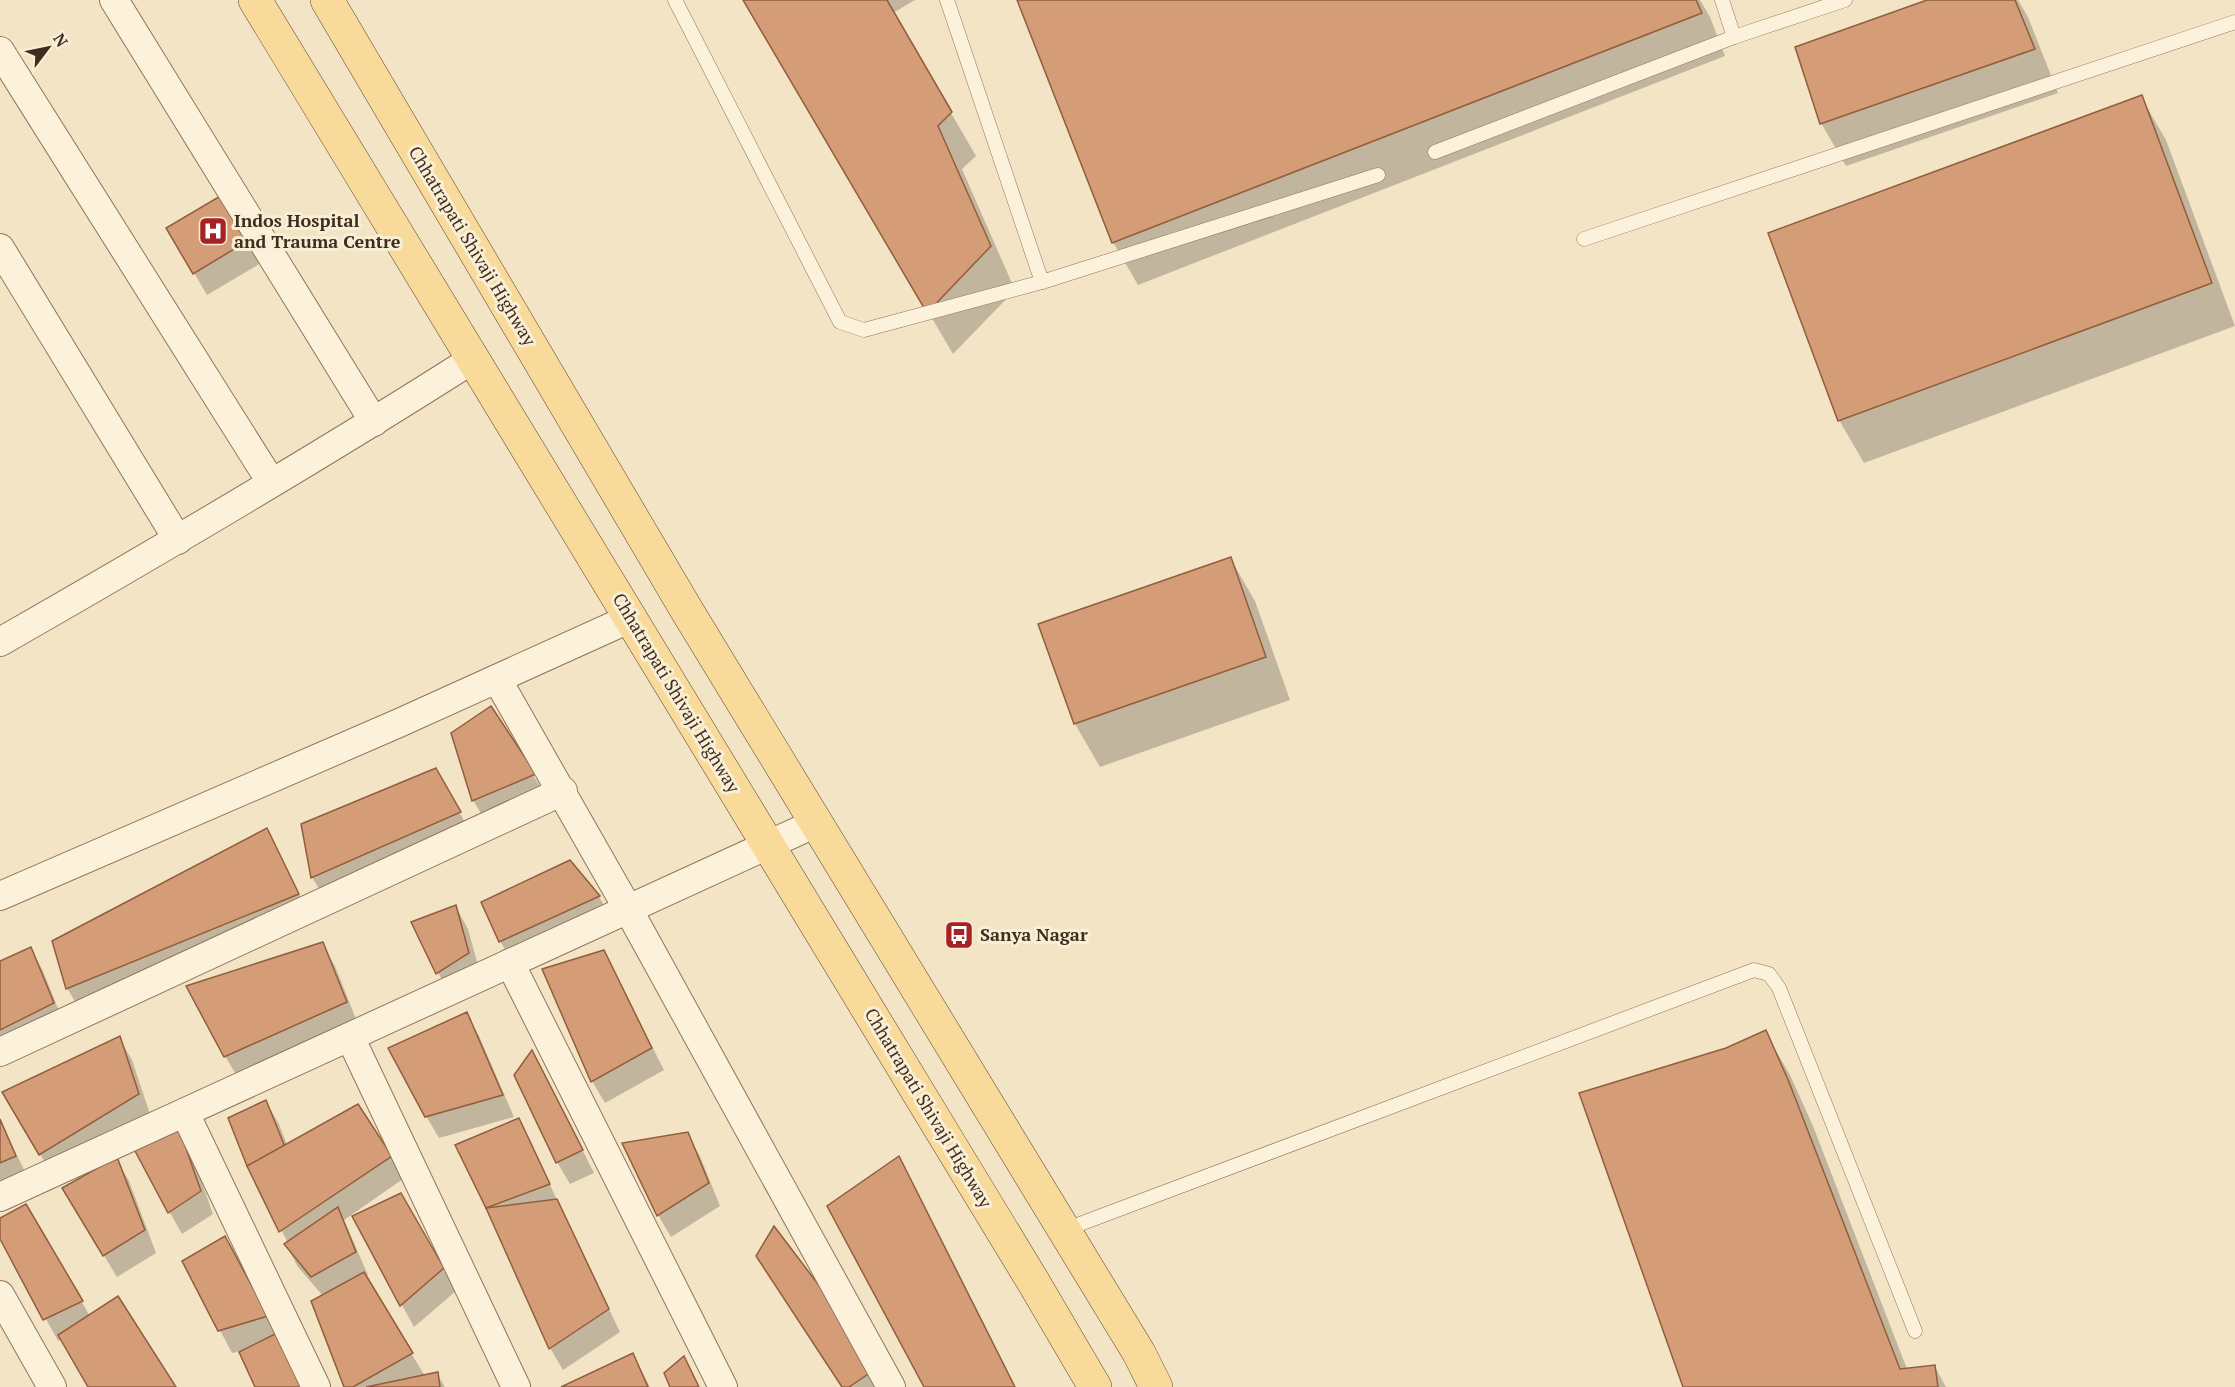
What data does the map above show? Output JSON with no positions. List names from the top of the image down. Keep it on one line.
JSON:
{"streets":{"main road":["Chhatrapati Shivaji Highway"]},"places":{"hospital":["Indos Hospital and Trauma Centre"],"bus stop":["Sanya Nagar"]},"north":"top right"}
